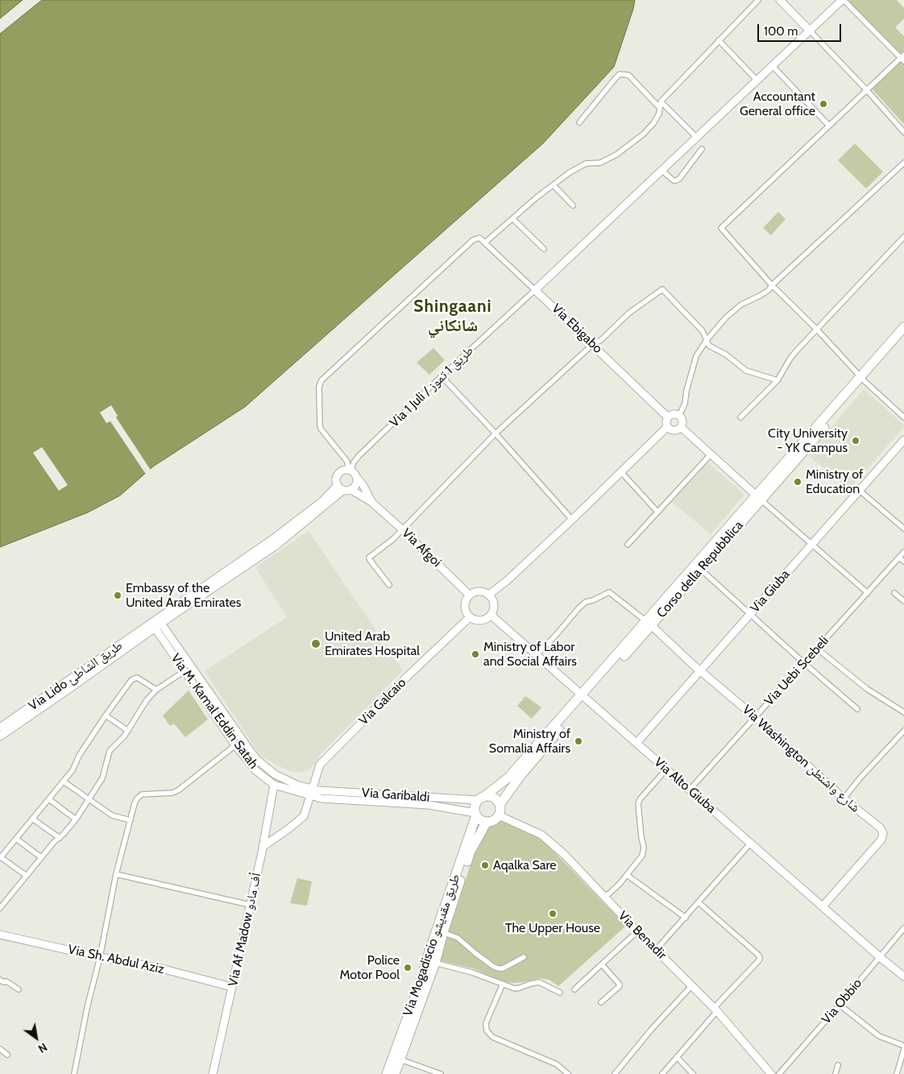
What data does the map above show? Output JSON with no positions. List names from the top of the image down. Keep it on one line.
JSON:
{"streets":{"highway":["Via Mogadiscio طريق مقديشو"],"street":["Via Ebigabo","Via 1 Juli / طريق 1 تموز","Via Afgoi","Via Giuba","Via Uebi Scebeli","Via Lido طريق الشاطئ","Via Galcaio","Via M. Kamal Eddin Satah","Via Washington شارع واشنطن","Via Alto Giuba","Via Garibaldi","Via Af Madow أف مادو","Via Benadir","Via Sh. Abdul Aziz","Via Obbio"]},"crossings":[["Via Ebigabo","Via 1 Juli / طريق 1 تموز"],["Via Afgoi","Via Galcaio"],["Via Afgoi","Via Alto Giuba"],["Via Giuba","Via Washington شارع واشنطن"],["Via Giuba","Via Alto Giuba"],["Via Uebi Scebeli","Via Washington شارع واشنطن"],["Via Uebi Scebeli","Via Alto Giuba"],["Via Lido طريق الشاطئ","Via M. Kamal Eddin Satah"],["Via Galcaio","Via M. Kamal Eddin Satah"],["Via Galcaio","Via Alto Giuba"],["Via Galcaio","Via Garibaldi"],["Via Galcaio","Via Af Madow أف مادو"],["Via M. Kamal Eddin Satah","Via Garibaldi"],["Via M. Kamal Eddin Satah","Via Af Madow أف مادو"],["Via Washington شارع واشنطن","Via Alto Giuba"],["Via Alto Giuba","Via Obbio"],["Via Garibaldi","Via Benadir"],["Via Garibaldi","Via Mogadiscio طريق مقديشو"],["Via Af Madow أف مادو","Via Sh. Abdul Aziz"],["Via Benadir","Via Mogadiscio طريق مقديشو"]],"districts":["Shingaani شانكاني"],"places":["Accountant General office","City University - YK Campus","Ministry of Education","Embassy of the United Arab Emirates","United Arab Emirates Hospital","Ministry of Labor and Social Affairs","Ministry of Somalia Affairs","Aqalka Sare","The Upper House","Police Motor Pool"],"scale_bar":"100 m","north":"bottom right"}
